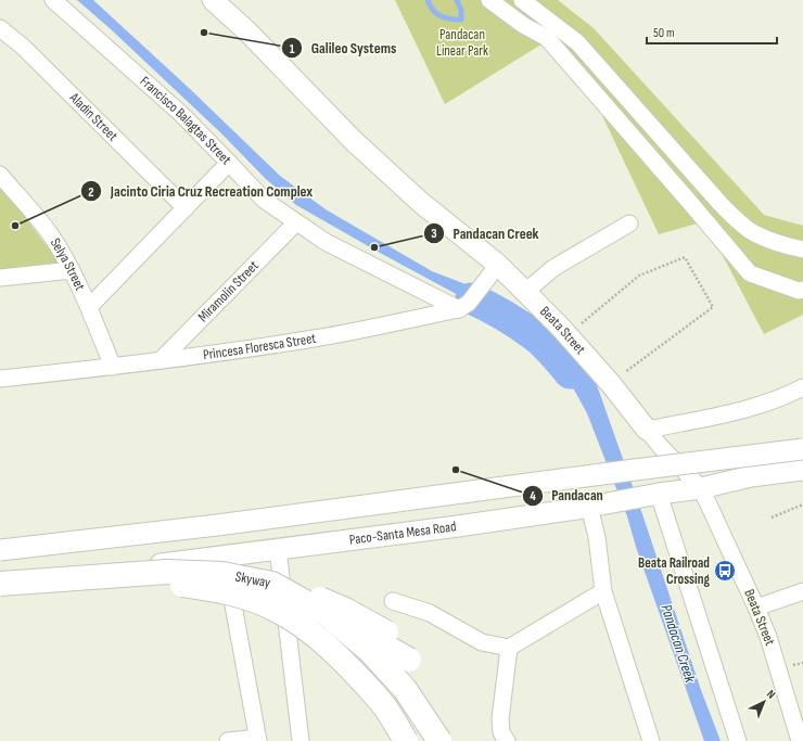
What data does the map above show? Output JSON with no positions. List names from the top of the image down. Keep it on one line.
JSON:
{"streets":{"highway":["Skyway"],"main road":["Beata Street","Paco-Santa Mesa Road"],"street":["Aladin Street","Francisco Balagtas Street","Selya Street","Miramolin Street","Princesa Floresca Street"]},"crossings":[["Francisco Balagtas Street","Miramolin Street"],["Francisco Balagtas Street","Princesa Floresca Street"],["Selya Street","Princesa Floresca Street"],["Miramolin Street","Princesa Floresca Street"],["Beata Street","Paco-Santa Mesa Road"],["Paco-Santa Mesa Road","Skyway"]],"water":["Pandacan Creek"],"parks":["Pandacan Linear Park"],"places":{"other":["Galileo Systems","Jacinto Ciria Cruz Recreation Complex","Pandacan Creek","Pandacan"],"bus stop":["Beata Railroad Crossing"]},"scale_bar":"50 m","north":"top right"}
